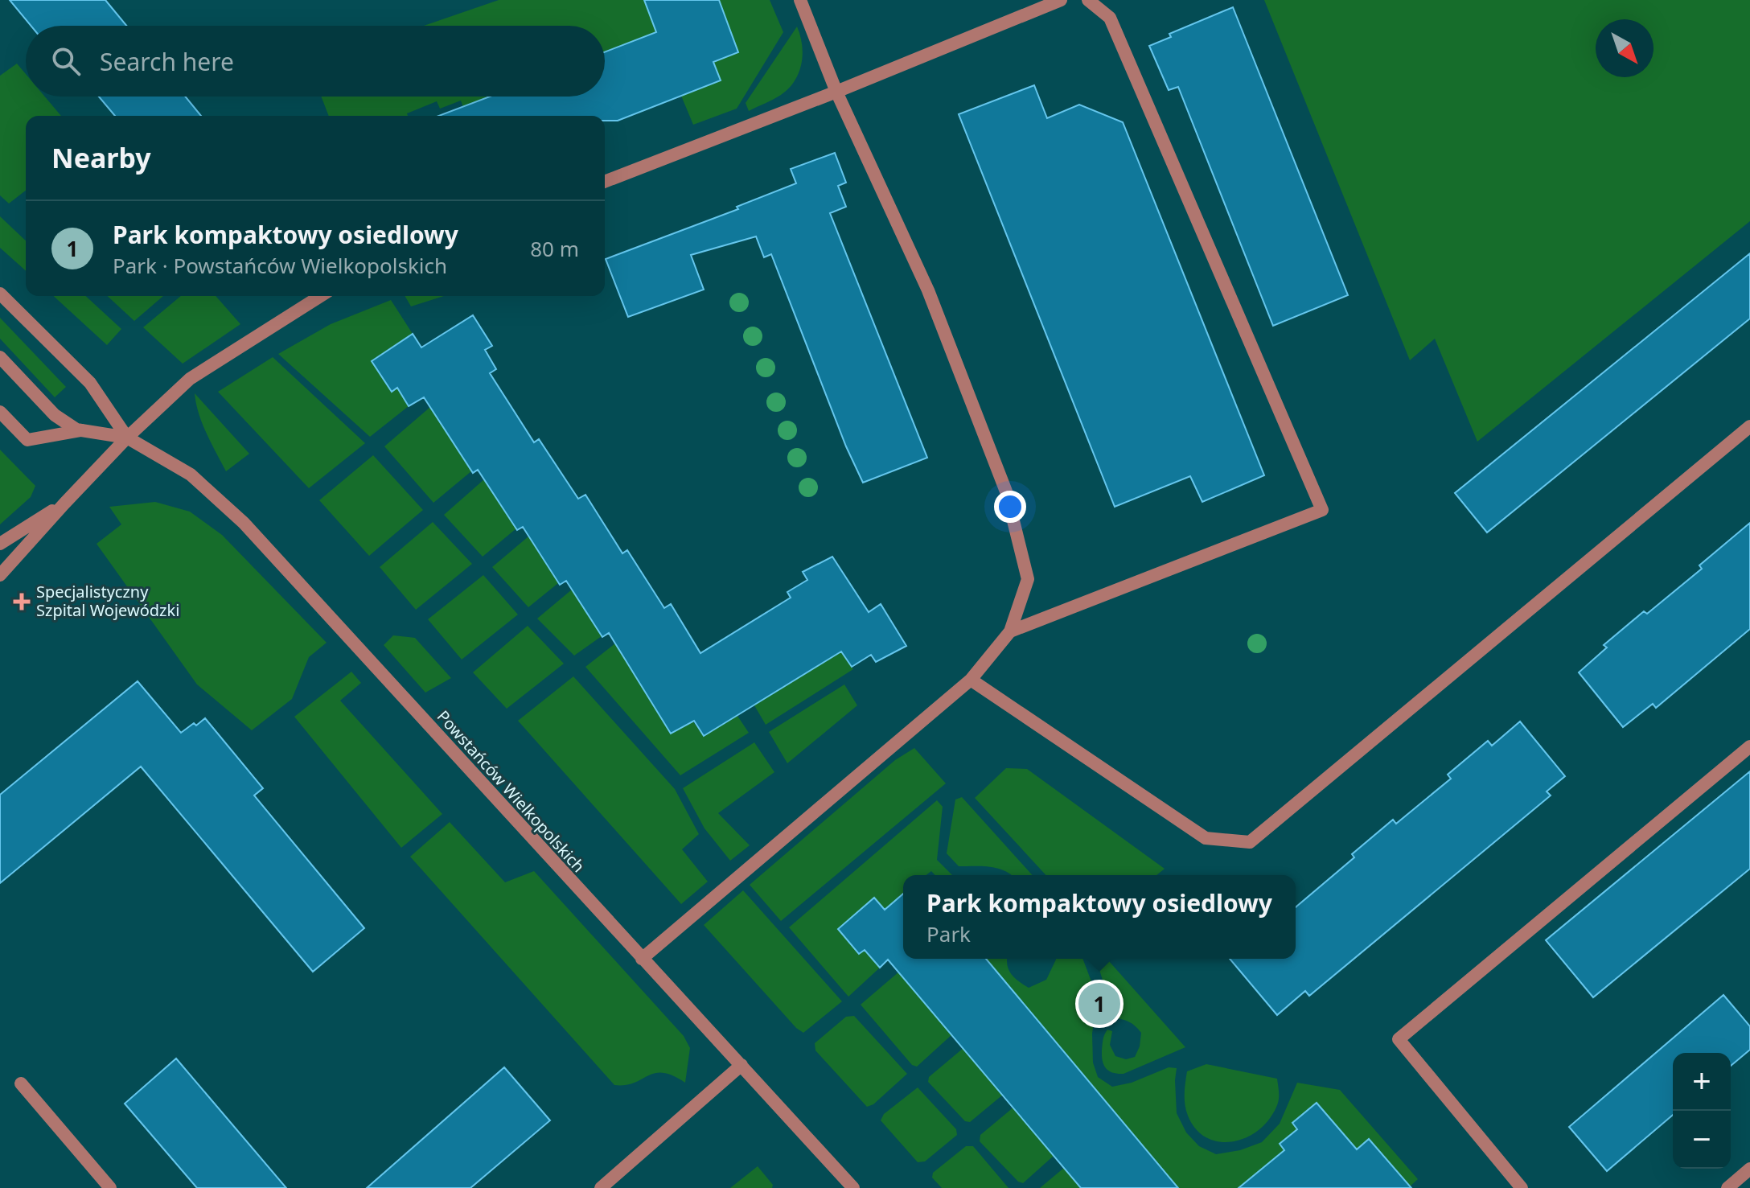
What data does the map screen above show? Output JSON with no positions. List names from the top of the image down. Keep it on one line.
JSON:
{"streets":{"street":["Powstańców Wielkopolskich"]},"places":{"health":["Specjalistyczny Szpital Wojewódzki"]},"north":"bottom right","page":{"search":"Search here","heading":"Nearby","list":[{"mark":"1","name":"Park kompaktowy osiedlowy","note":"Park · Powstańców Wielkopolskich","value":"80 m"}],"popup":["Park kompaktowy osiedlowy","Park"],"pins":"1","map_buttons":["+","−"]}}
